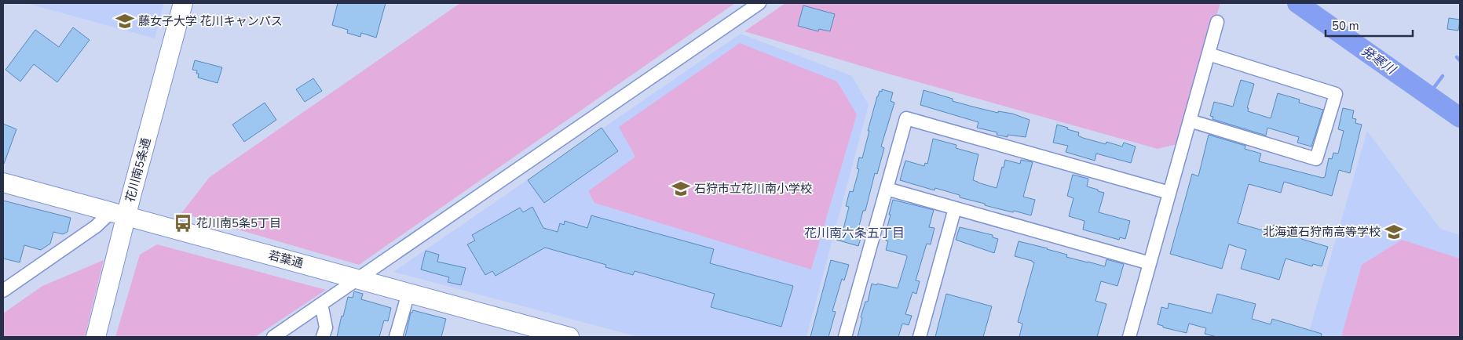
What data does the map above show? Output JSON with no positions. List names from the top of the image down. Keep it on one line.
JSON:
{"streets":{"street":["花川南5条通","若葉通"]},"crossings":[["花川南5条通","若葉通"]],"districts":["花川南六条五丁目"],"water":["発寒川"],"places":{"school or university":["藤女子大学 花川キャンパス","石狩市立花川南小学校","北海道石狩南高等学校"],"bus stop":["花川南5条5丁目"]},"scale_bar":"50 m"}
